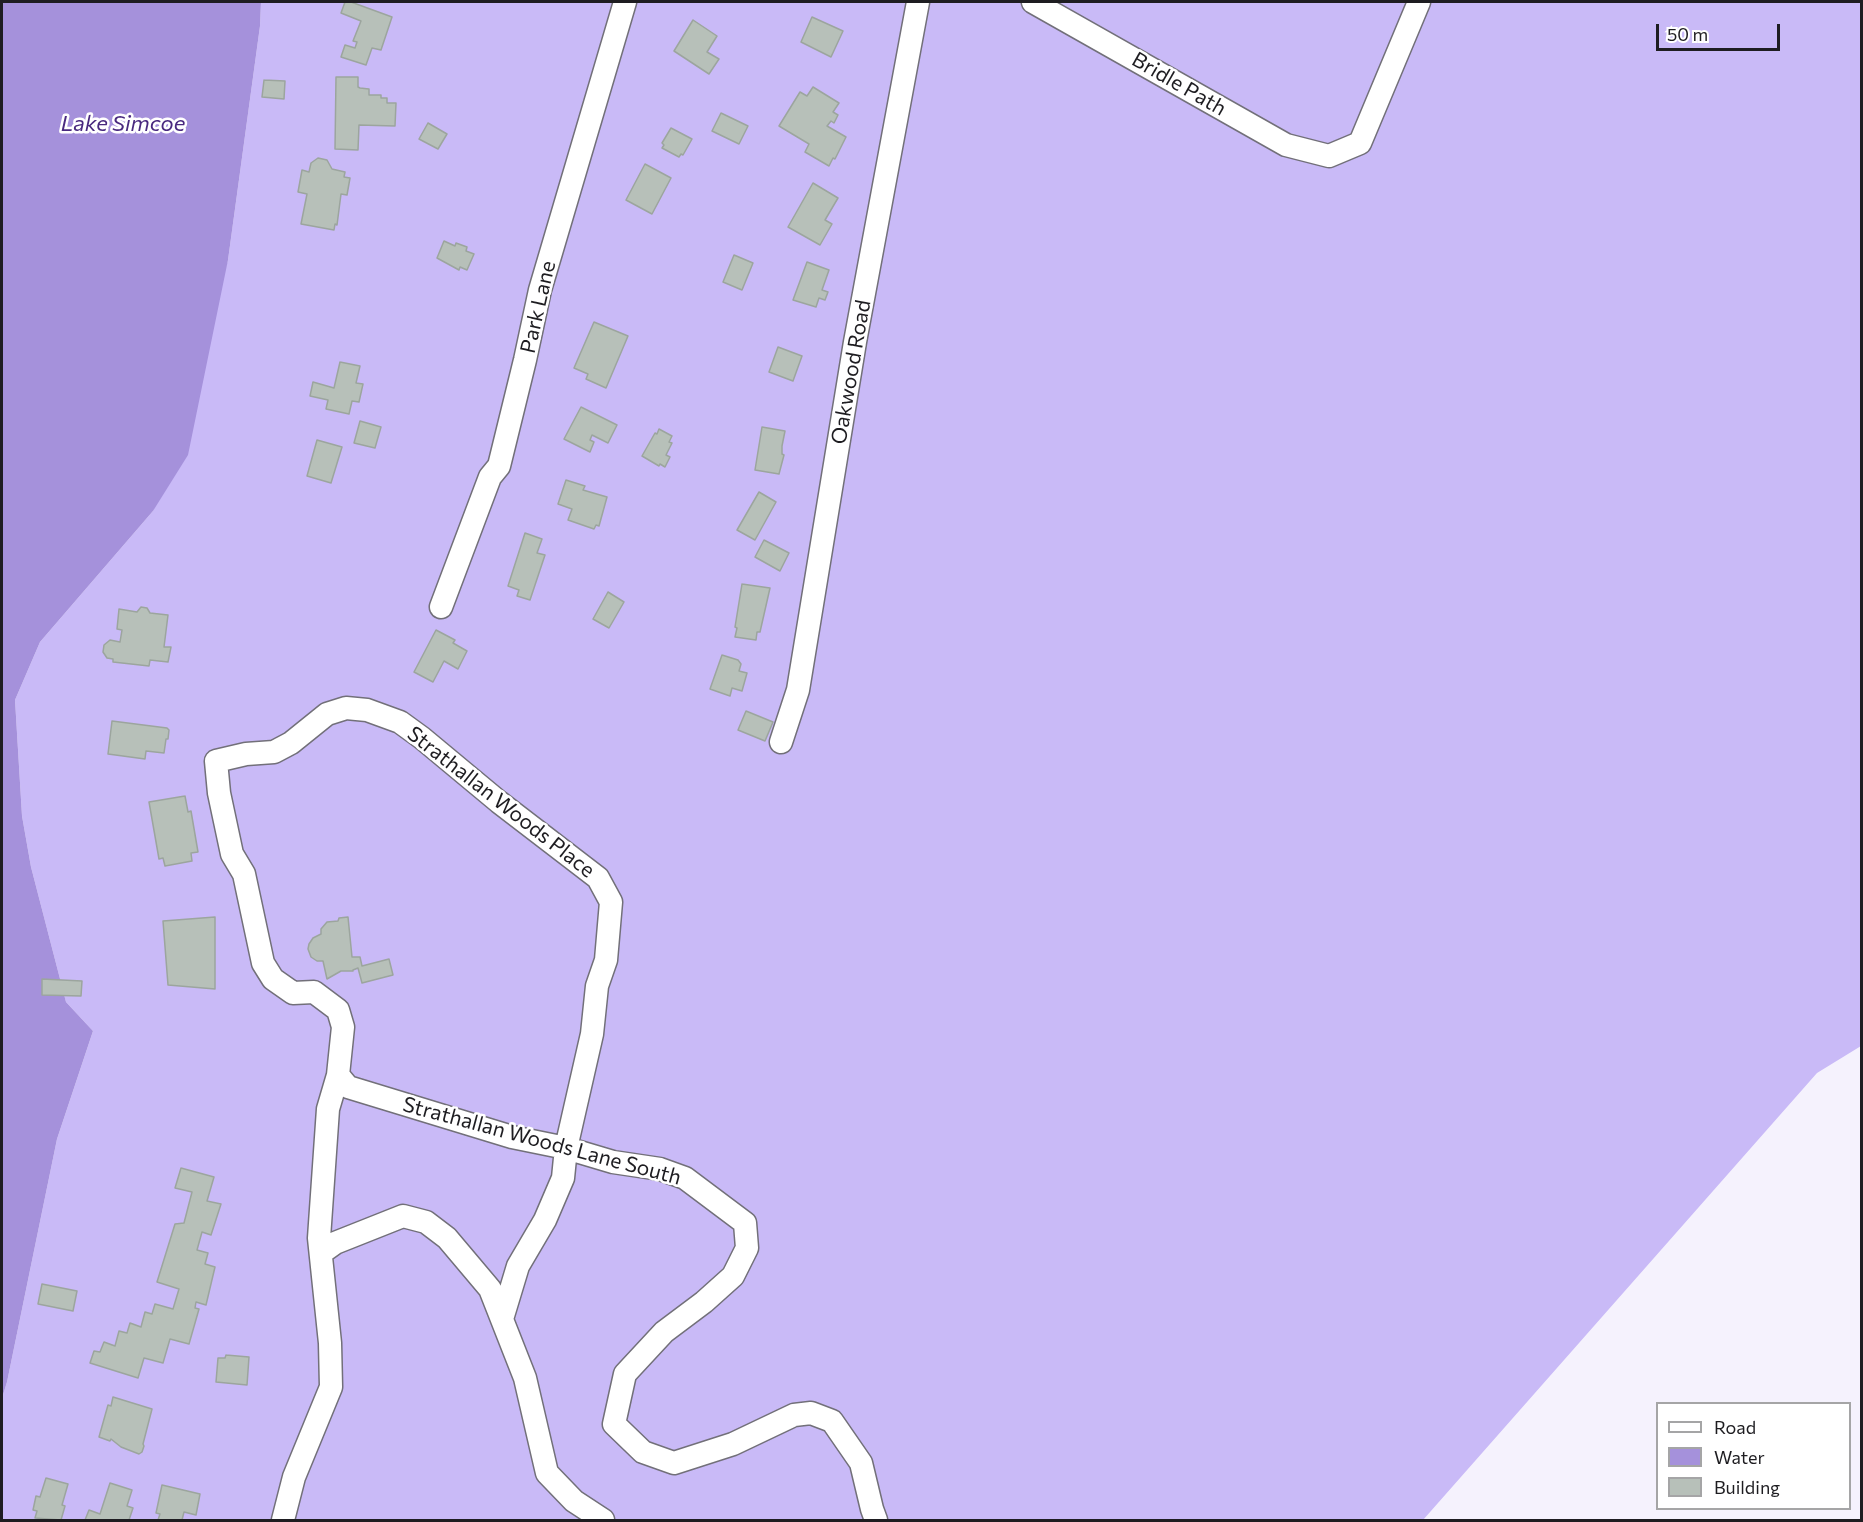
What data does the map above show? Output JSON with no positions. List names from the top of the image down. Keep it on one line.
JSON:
{"streets":{"street":["Bridle Path","Park Lane","Oakwood Road","Strathallan Woods Place","Strathallan Woods Lane South"]},"crossings":[["Strathallan Woods Place","Strathallan Woods Lane South"]],"water":["Lake Simcoe"],"legend":["Road","Water","Building"],"scale_bar":"50 m"}
